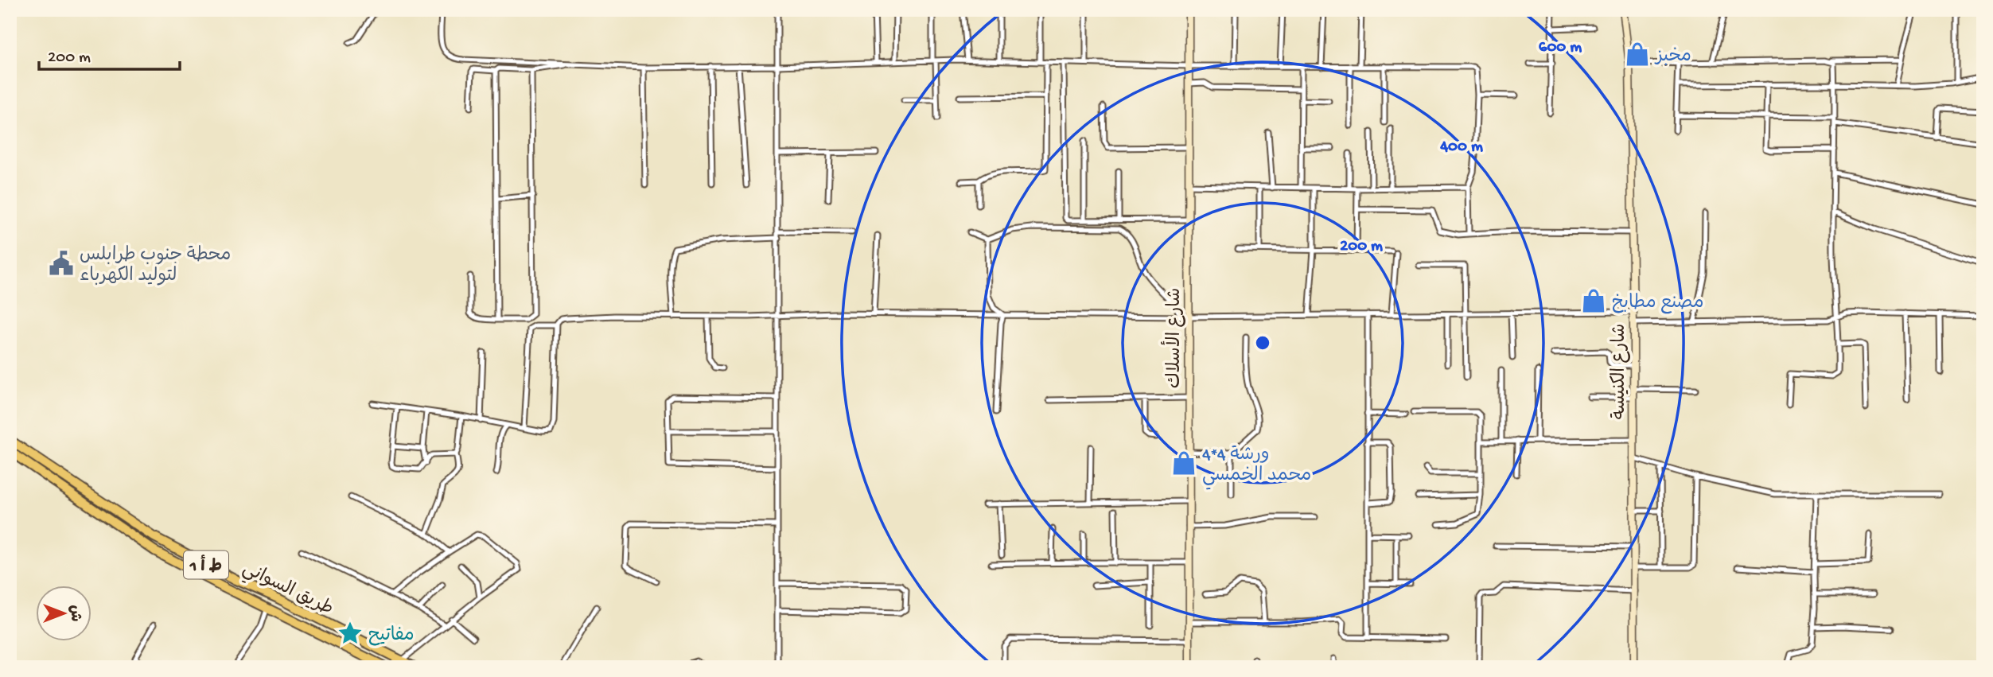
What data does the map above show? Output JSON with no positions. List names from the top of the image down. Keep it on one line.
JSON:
{"streets":{"highway":["ط أ 1","طريق السواني"],"street":["شارع الأسلاك","شارع الكنيسة"]},"places":{"shop":["مخبز","مصنع مطابخ","4*4 ورشة محمد الخمسي"],"public building":["محطة جنوب طرابلس لتوليد الكهرباء"],"place":["مفاتيح"]},"scale_bar":"200 m","north":"right","rings":["600 m","400 m","200 m"]}
